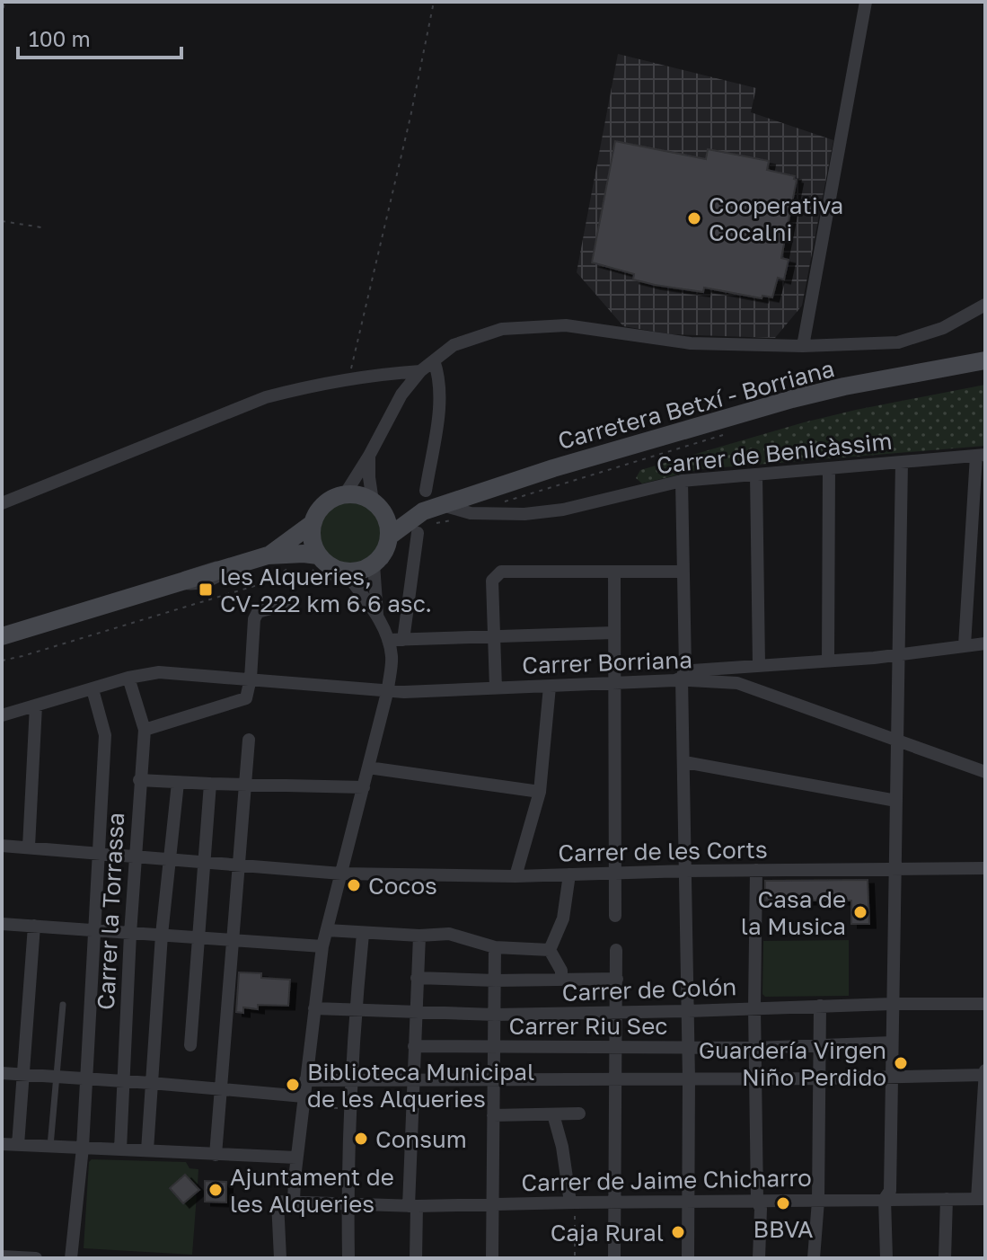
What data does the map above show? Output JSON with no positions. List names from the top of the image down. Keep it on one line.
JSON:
{"streets":{"main road":["Carretera Betxí - Borriana"],"street":["Carrer de Benicàssim","Carrer Borriana","Carrer de les Corts","Carrer la Torrassa","Carrer de Colón","Carrer Riu Sec","Carrer de Jaime Chicharro"]},"crossings":[["Carretera Betxí - Borriana","Carrer de Benicàssim"],["Carrer Borriana","Carrer la Torrassa"],["Carrer de les Corts","Carrer la Torrassa"]],"places":{"other":["Cooperativa Cocalni","Cocos","Casa de la Musica","Guardería Virgen Niño Perdido","Biblioteca Municipal de les Alqueries","Consum","Ajuntament de les Alqueries","BBVA","Caja Rural"],"transit":["les Alqueries, CV-222 km 6.6 asc."]},"scale_bar":"100 m"}
